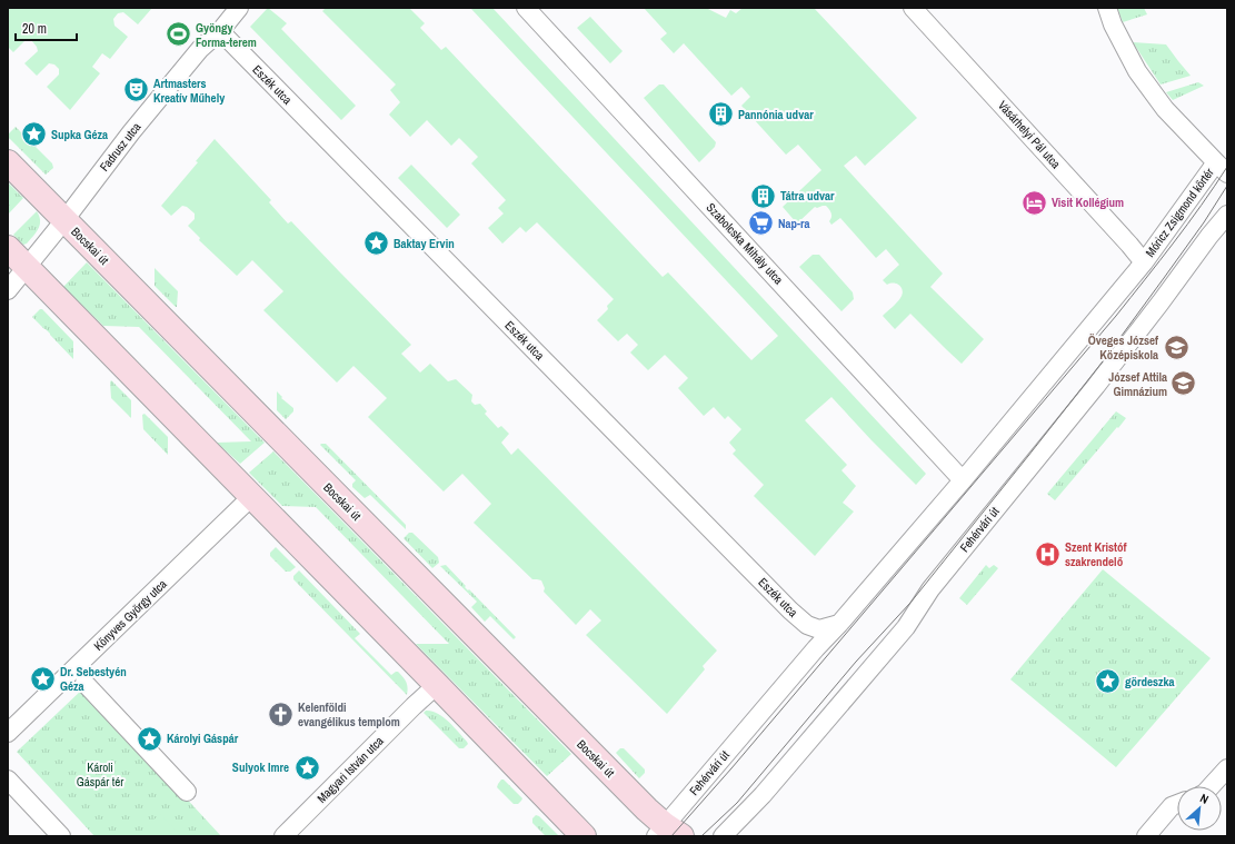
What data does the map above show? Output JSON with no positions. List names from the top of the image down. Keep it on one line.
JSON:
{"streets":{"main road":["Bocskai út"],"street":["Eszék utca","Vásárhelyi Pál utca","Fadrusz utca","Móricz Zsigmond körtér","Szabolcska Mihály utca","Fehérvári út","Könyves György utca","Magyari István utca"]},"crossings":[["Eszék utca","Fadrusz utca"],["Eszék utca","Fehérvári út"],["Vásárhelyi Pál utca","Móricz Zsigmond körtér"],["Vásárhelyi Pál utca","Fehérvári út"],["Fadrusz utca","Bocskai út"],["Móricz Zsigmond körtér","Fehérvári út"],["Szabolcska Mihály utca","Fehérvári út"],["Bocskai út","Fehérvári út"]],"parks":["Károli Gáspár tér"],"places":{"sports":["Gyöngy Forma-terem"],"theatre":["Artmasters Kreatív Műhely"],"building":["Pannónia udvar","Tátra udvar"],"place":["Supka Géza","Baktay Ervin","Dr. Sebestyén Géza","gördeszka","Károlyi Gáspár","Sulyok Imre"],"hotel":["Visit Kollégium"],"supermarket":["Nap-ra"],"school or university":["Öveges József Középiskola","József Attila Gimnázium"],"hospital":["Szent Kristóf szakrendelő"],"church":["Kelenföldi evangélikus templom"]},"scale_bar":"20 m","north":"top right"}
